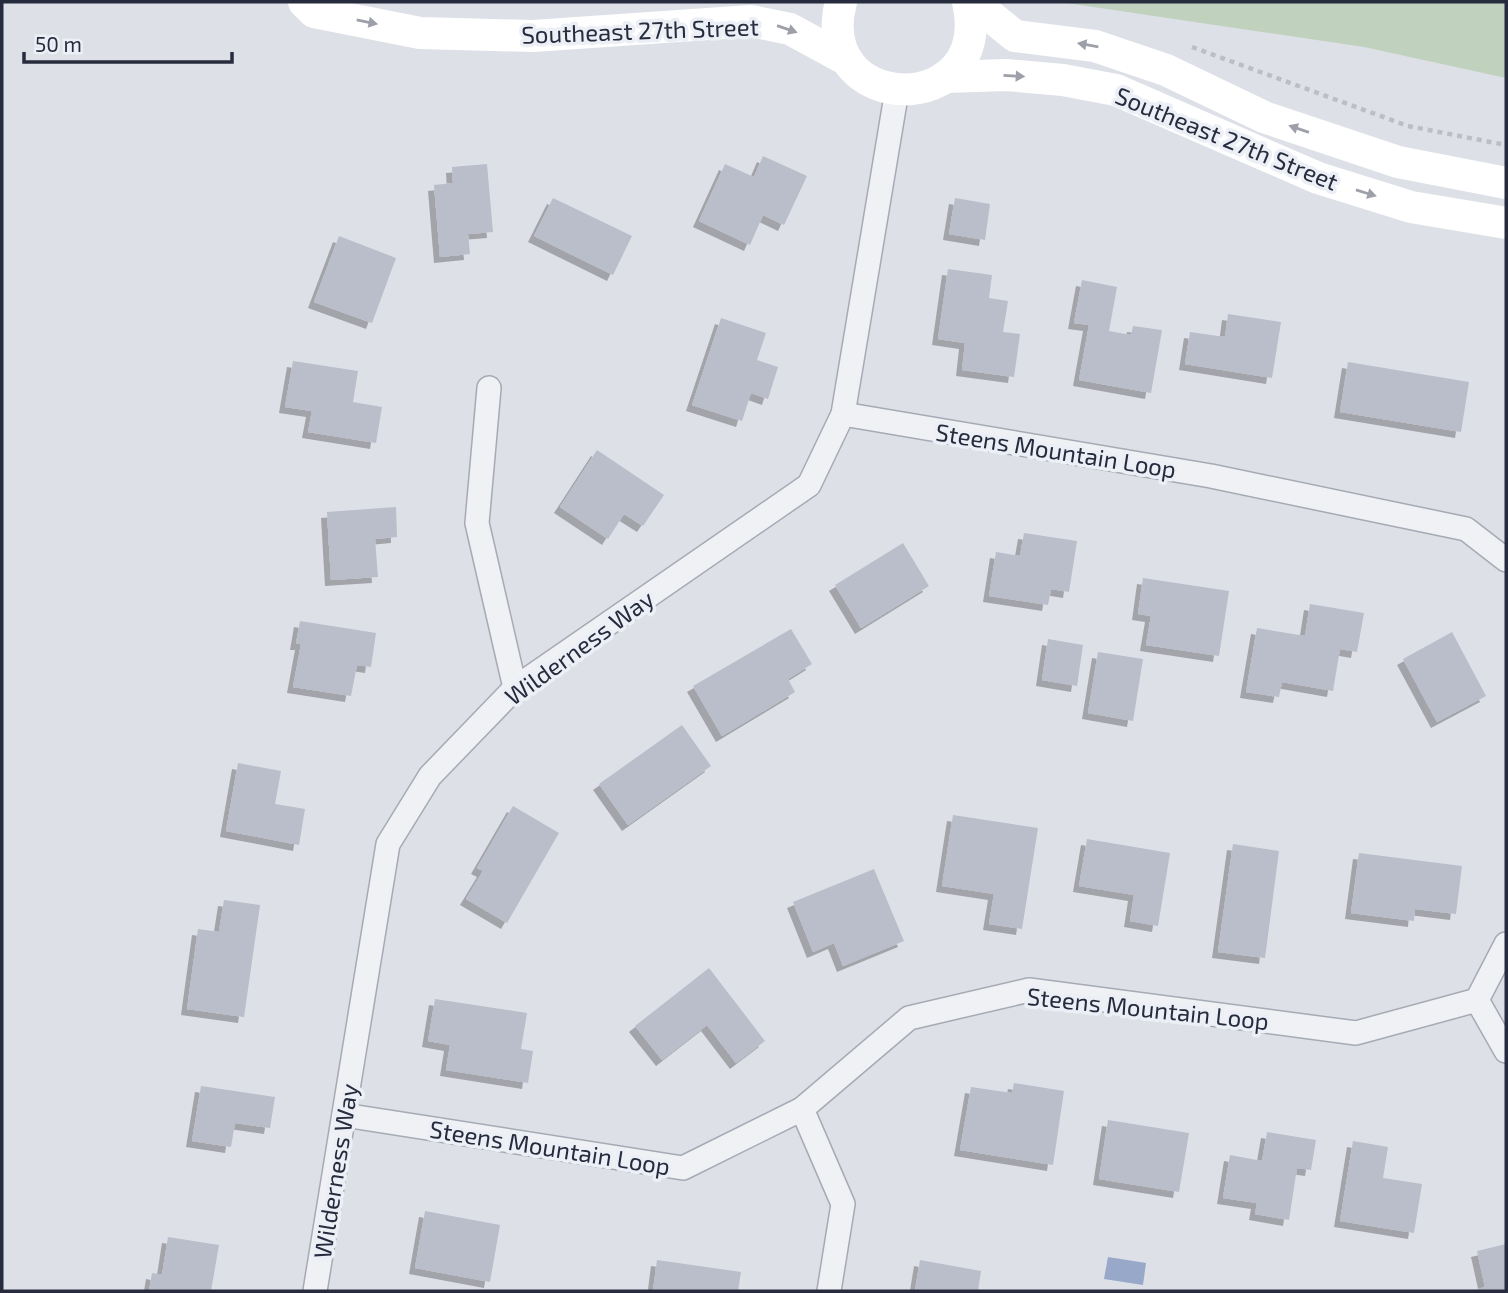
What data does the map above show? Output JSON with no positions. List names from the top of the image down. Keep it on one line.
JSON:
{"streets":{"main road":["Southeast 27th Street"],"street":["Steens Mountain Loop","Wilderness Way"]},"crossings":[["Southeast 27th Street","Wilderness Way"],["Steens Mountain Loop","Wilderness Way"]],"scale_bar":"50 m"}
